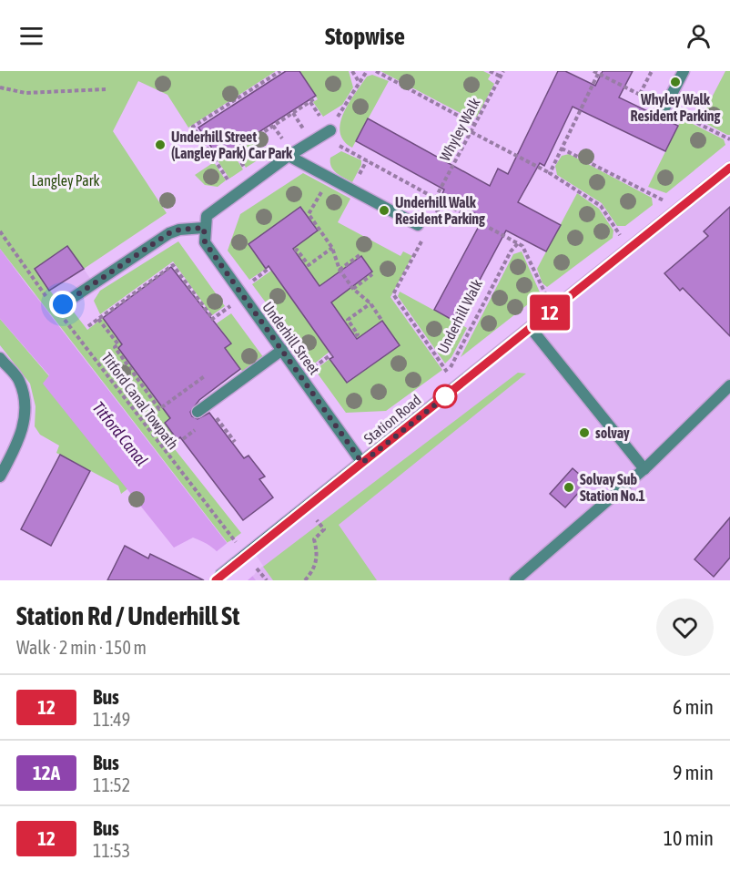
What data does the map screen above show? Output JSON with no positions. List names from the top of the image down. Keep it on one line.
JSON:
{"streets":{"main road":["Station Road"],"street":["Underhill Street"],"path":["Whyley Walk","Underhill Walk","Titford Canal Towpath"]},"crossings":[["Underhill Street","Station Road"],["Titford Canal Towpath","Station Road"]],"water":["Titford Canal"],"parks":["Langley Park"],"places":["Whyley Walk Resident Parking","Underhill Street (Langley Park) Car Park","Underhill Walk Resident Parking","solvay","Solvay Sub Station No.1"],"lines":["bus line 12"],"page":{"header":"Stopwise","on_map":"12","heading":["Station Rd / Underhill St","Walk · 2 min · 150 m"],"list":[{"mark":"12","name":"Bus","note":"11:49","value":"6 min"},{"mark":"12A","name":"Bus","note":"11:52","value":"9 min"},{"mark":"12","name":"Bus","note":"11:53","value":"10 min"}]}}
